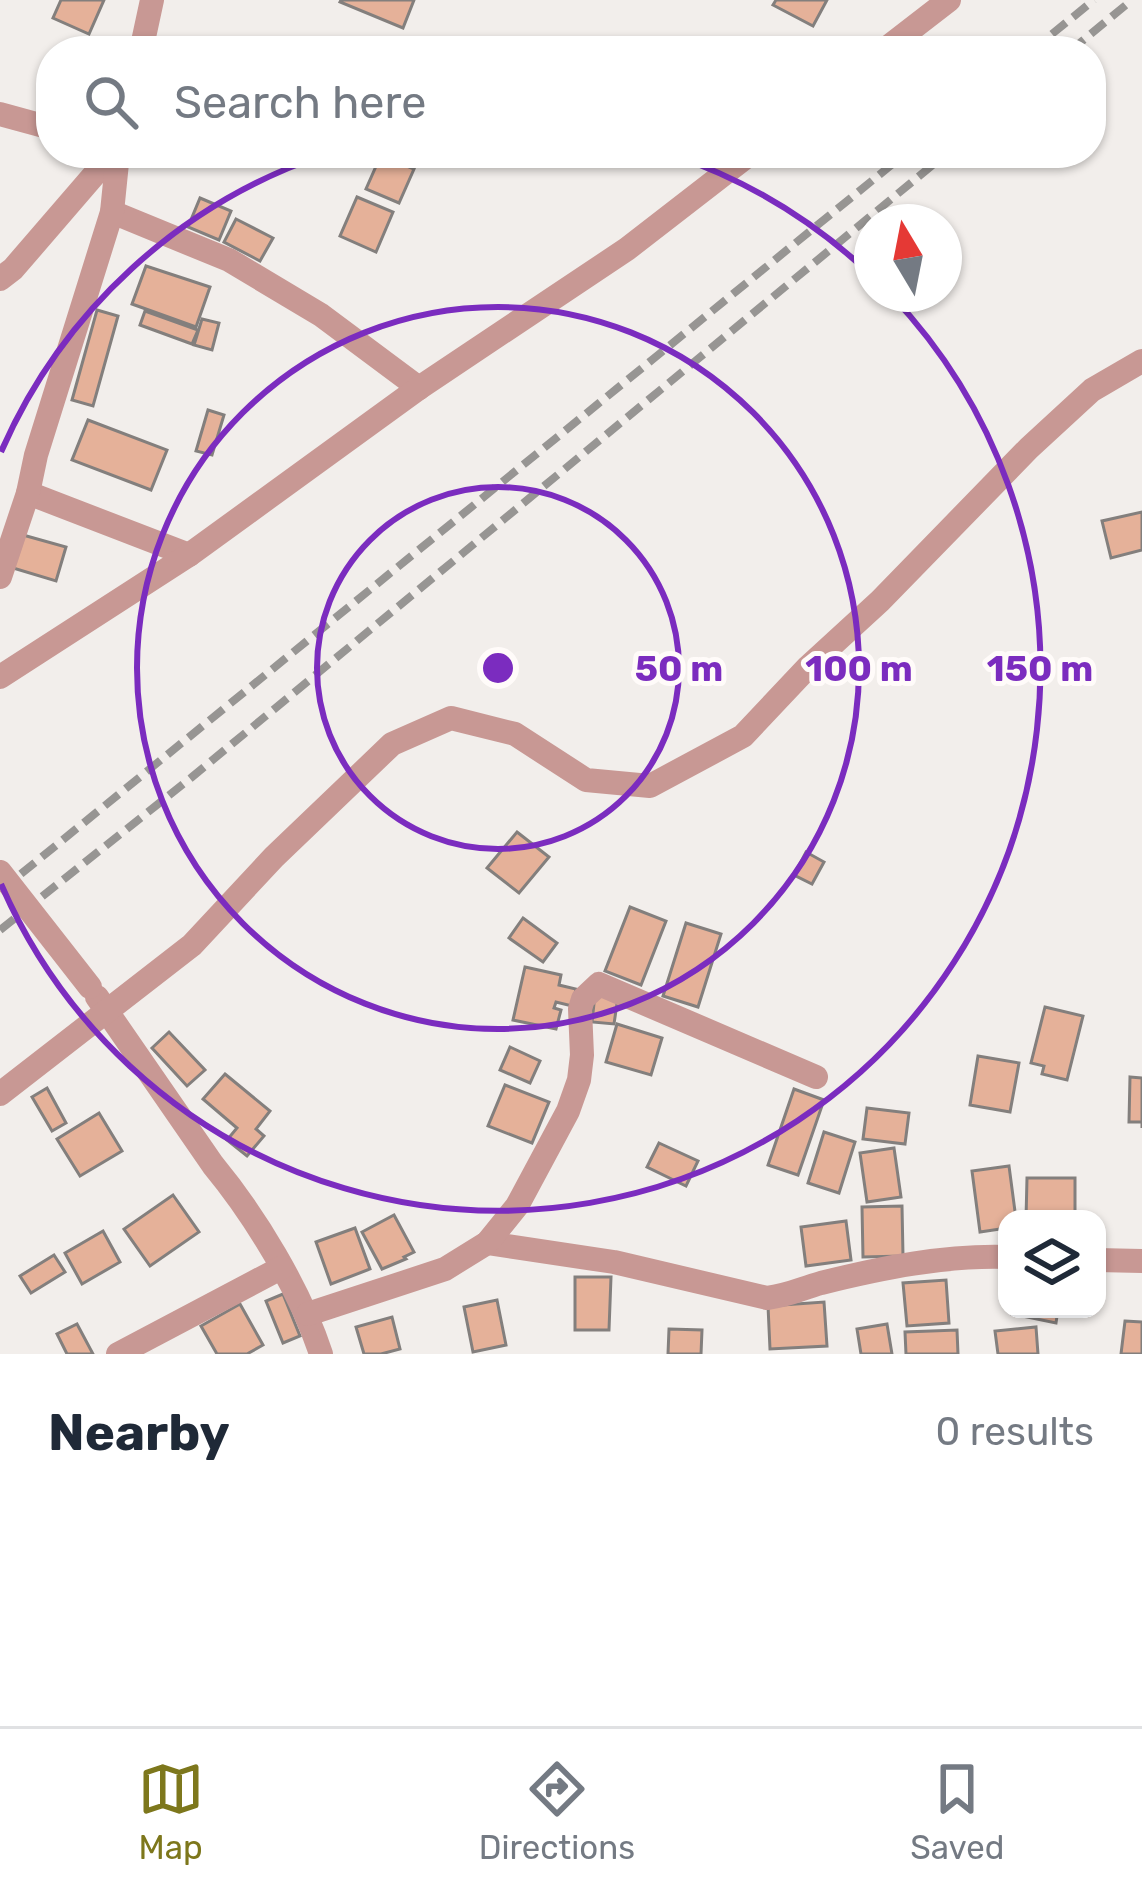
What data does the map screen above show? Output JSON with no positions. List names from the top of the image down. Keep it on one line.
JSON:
{"north":"top","page":{"search":"Search here","heading":["Nearby","0 results"],"nav":["Map","Directions","Saved"]},"rings":["50 m","100 m","150 m"]}
